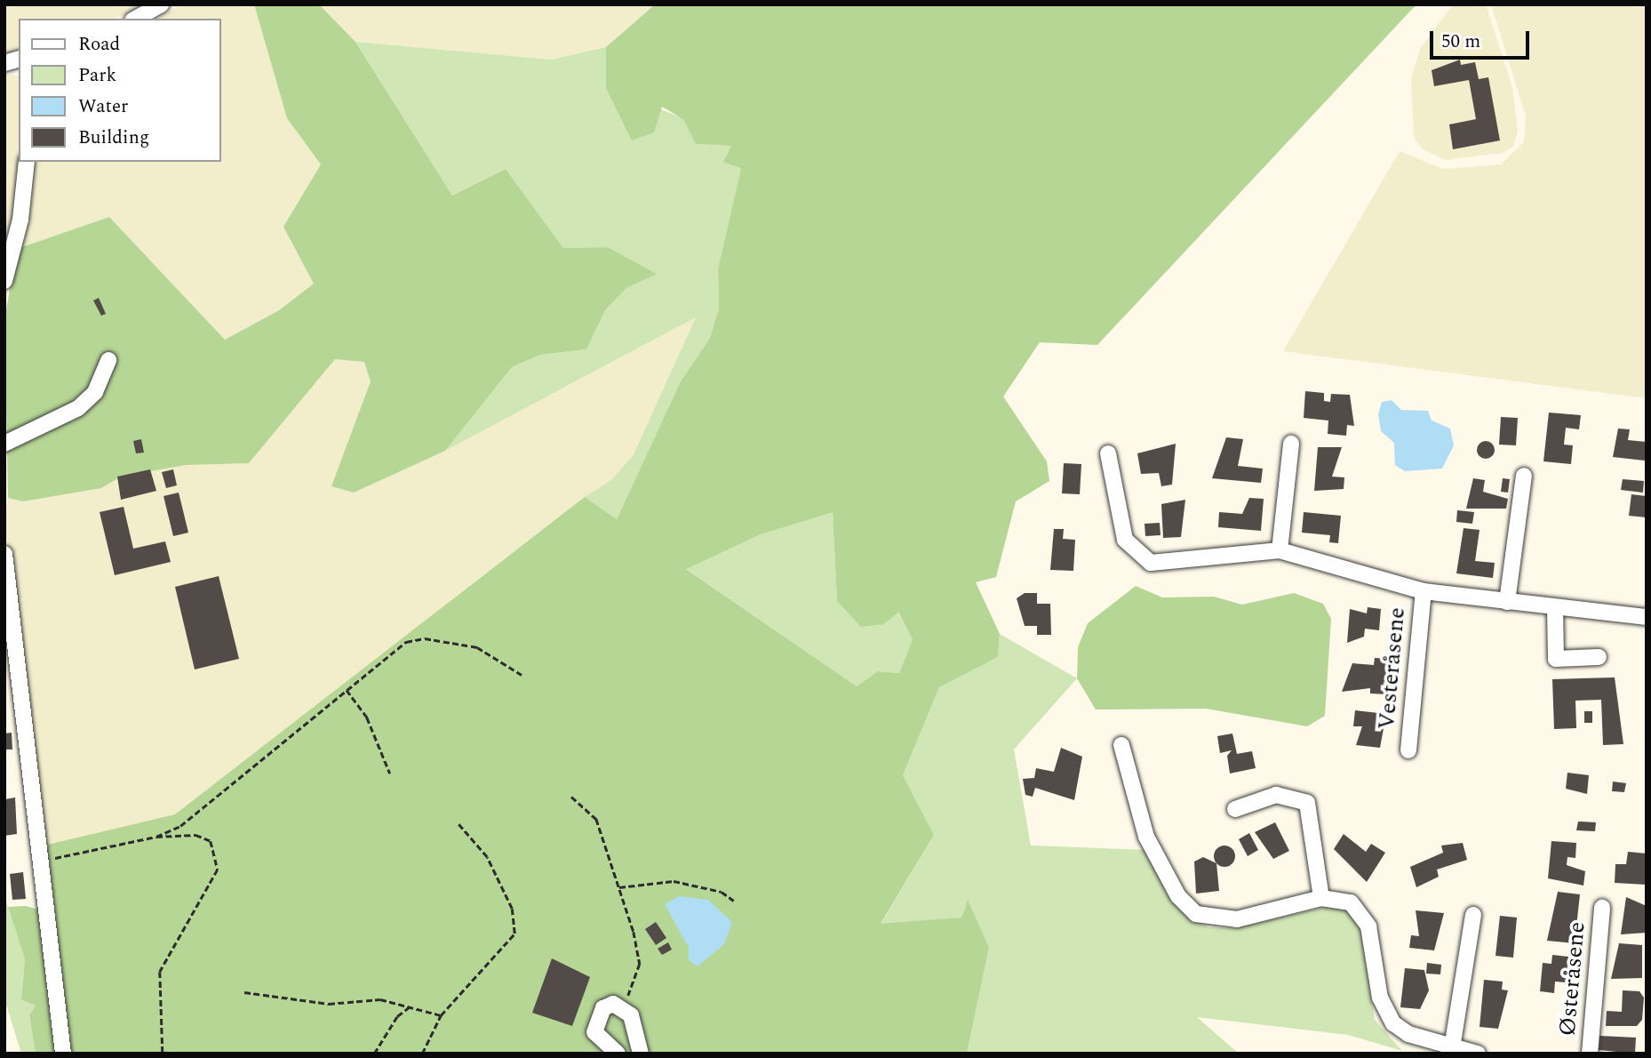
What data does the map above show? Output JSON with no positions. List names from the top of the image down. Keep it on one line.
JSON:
{"streets":{"street":["Vesteråsene","Østeråsene"]},"legend":["Road","Park","Water","Building"],"scale_bar":"50 m"}
